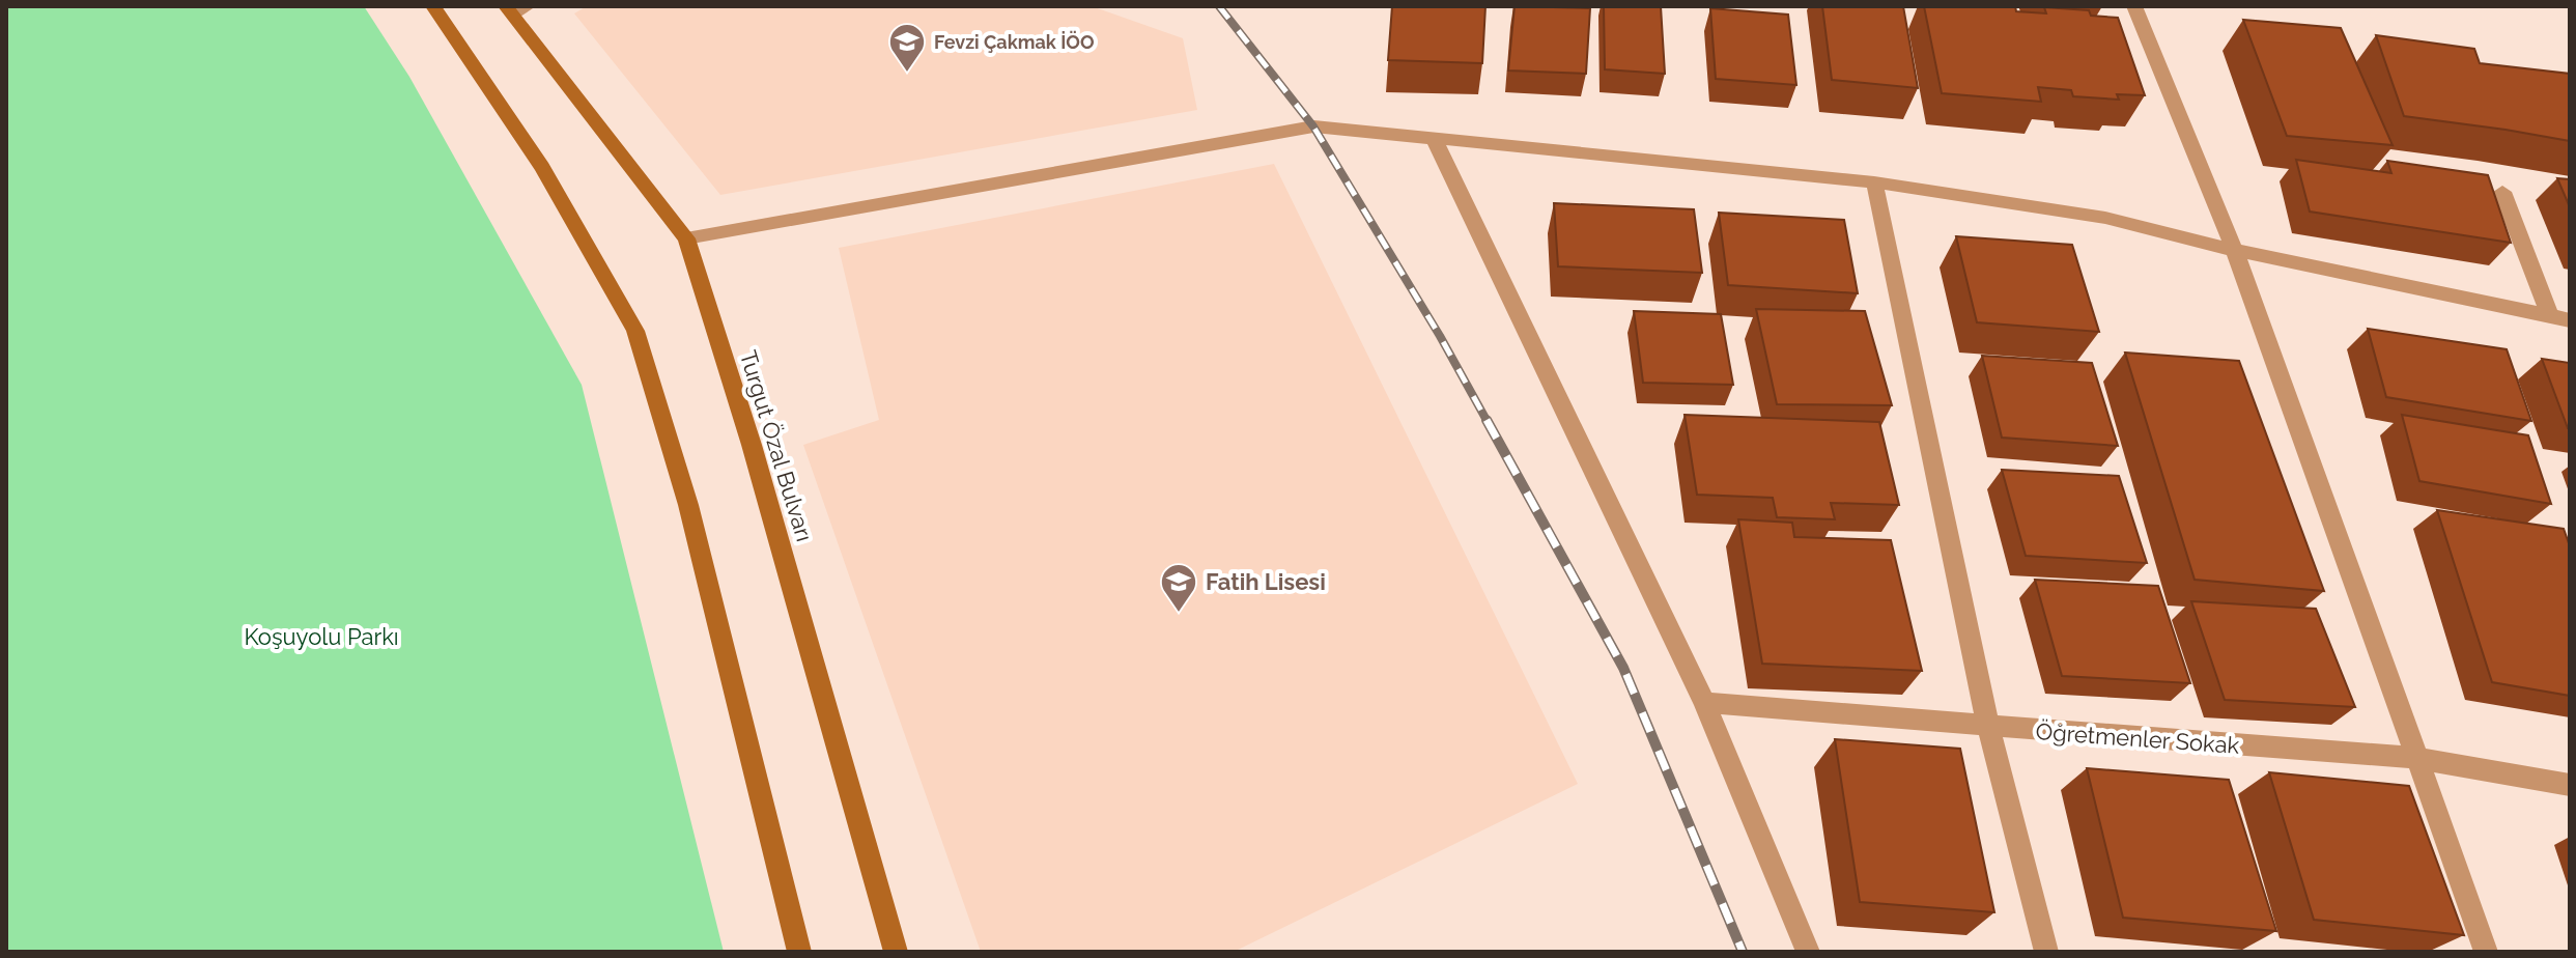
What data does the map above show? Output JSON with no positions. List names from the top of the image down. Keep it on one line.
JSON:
{"streets":{"main road":["Turgut Özal Bulvarı"],"street":["Öğretmenler Sokak"]},"parks":["Koşuyolu Parkı"],"places":{"school or university":["Fevzi Çakmak İÖO","Fatih Lisesi"]}}
